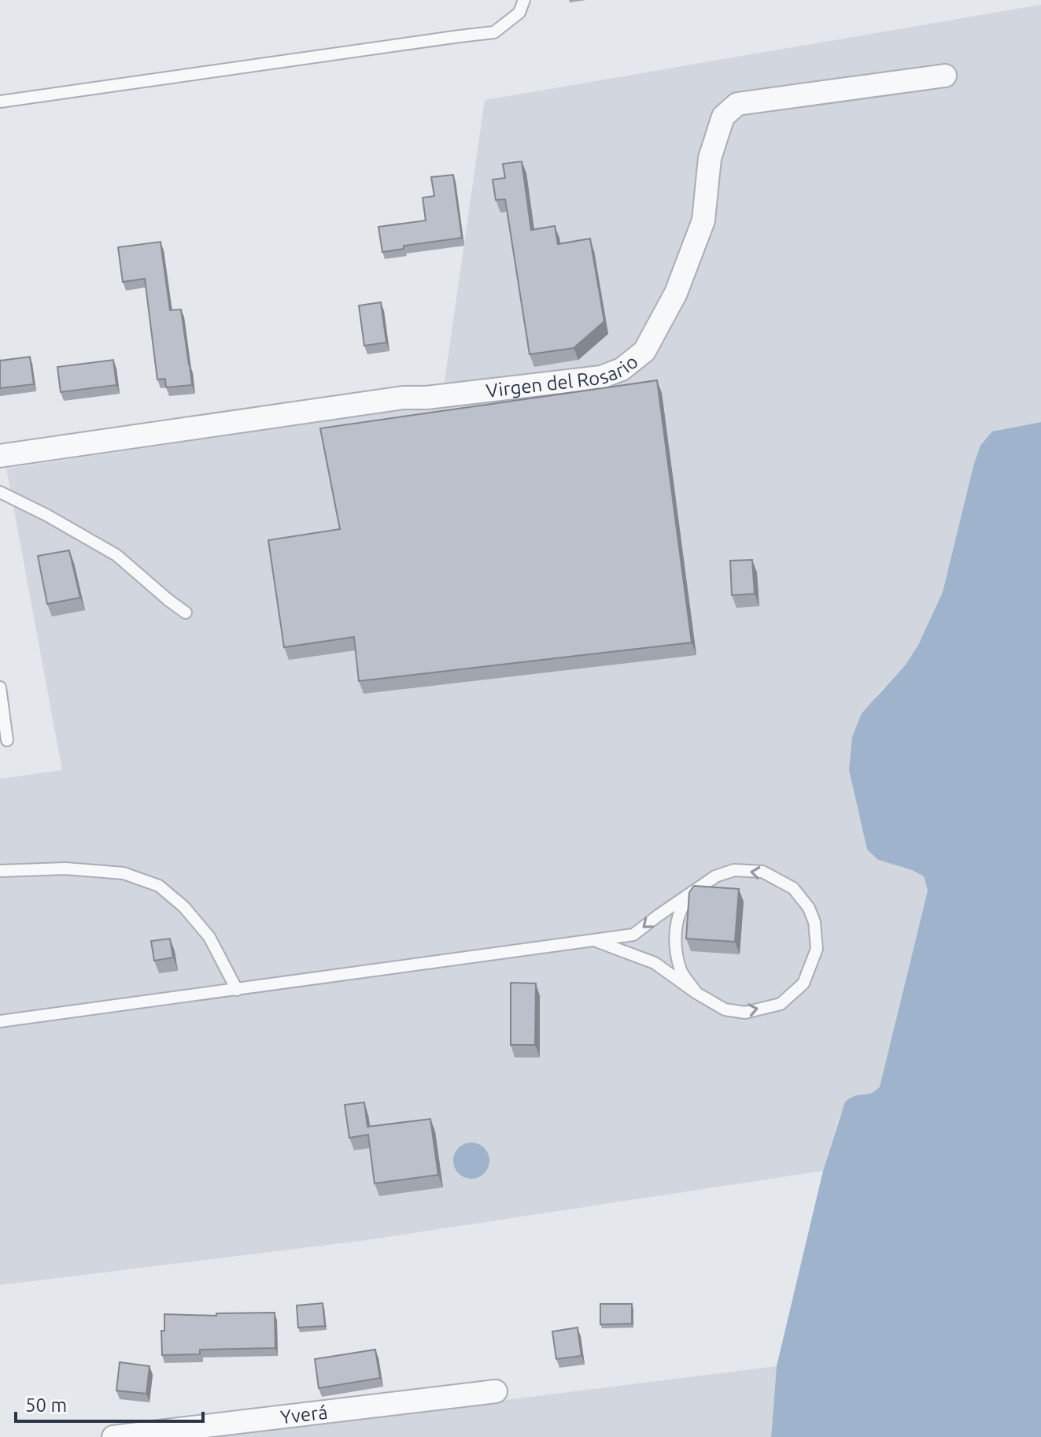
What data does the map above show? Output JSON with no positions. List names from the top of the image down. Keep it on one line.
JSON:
{"streets":{"street":["Virgen del Rosario","Yverá"]},"scale_bar":"50 m"}
